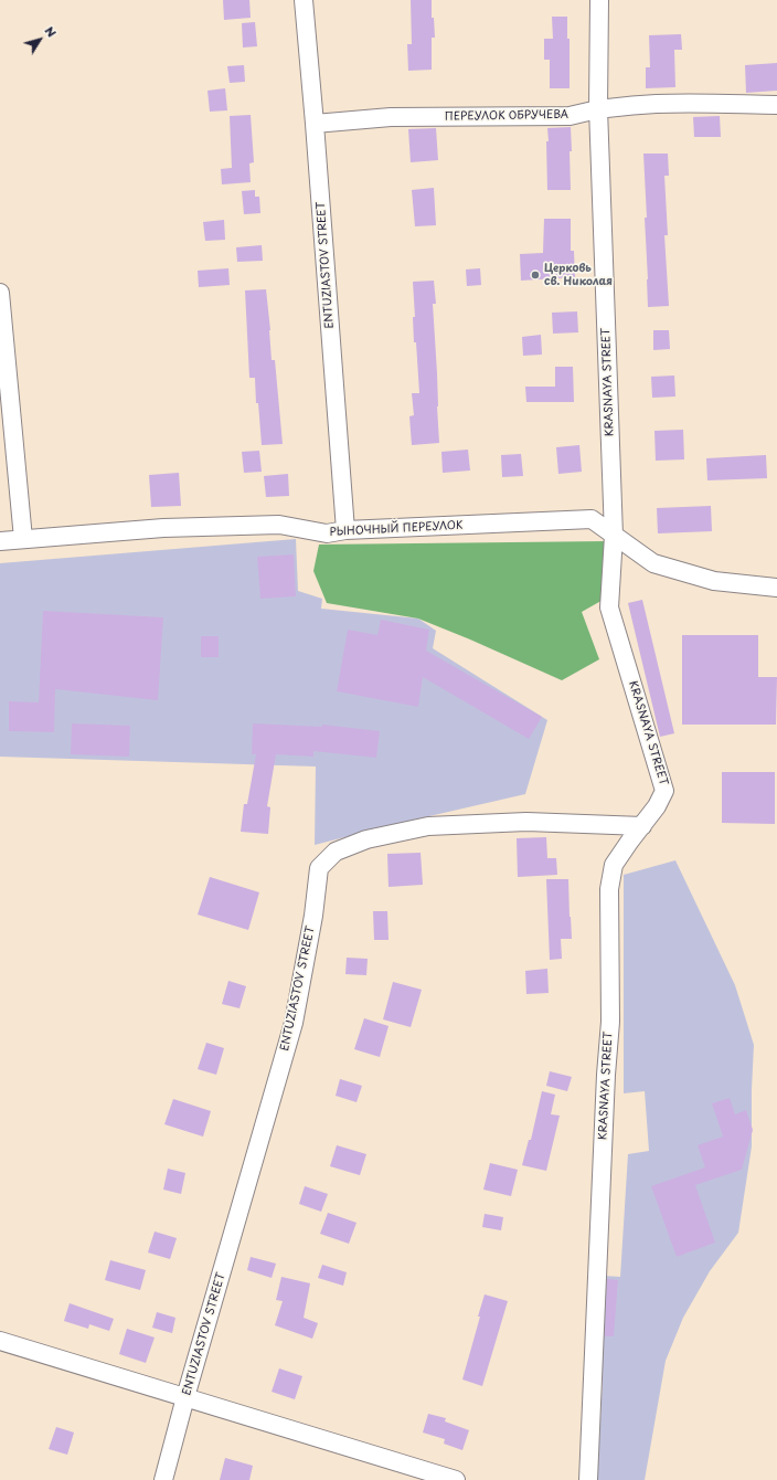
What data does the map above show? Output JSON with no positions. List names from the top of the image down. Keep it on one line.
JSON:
{"streets":{"street":["ПЕРЕУЛОК ОБРУЧЕВА","ENTUZIASTOV STREET","KRASNAYA STREET","РЫНОЧНЫЙ ПЕРЕУЛОК"]},"crossings":[["ПЕРЕУЛОК ОБРУЧЕВА","ENTUZIASTOV STREET"],["ПЕРЕУЛОК ОБРУЧЕВА","KRASNAYA STREET"],["ENTUZIASTOV STREET","KRASNAYA STREET"],["ENTUZIASTOV STREET","РЫНОЧНЫЙ ПЕРЕУЛОК"],["KRASNAYA STREET","РЫНОЧНЫЙ ПЕРЕУЛОК"]],"places":["Церковь св. Николая"],"north":"top right"}
